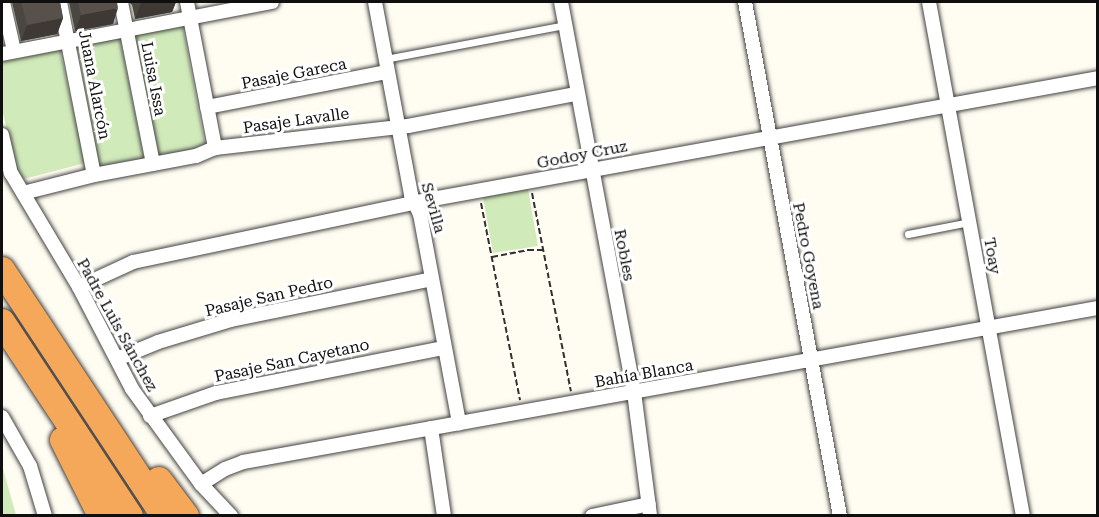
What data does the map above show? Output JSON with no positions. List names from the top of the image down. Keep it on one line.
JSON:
{"streets":{"street":["Pasaje Gareca","Luisa Issa","Juana Alarcón","Pasaje Lavalle","Godoy Cruz","Sevilla","Robles","Pedro Goyena","Toay","Pasaje San Pedro","Padre Luis Sánchez","Pasaje San Cayetano","Bahía Blanca"]},"crossings":[["Pasaje Gareca","Sevilla"],["Luisa Issa","Pasaje Lavalle"],["Juana Alarcón","Pasaje Lavalle"],["Pasaje Lavalle","Sevilla"],["Pasaje Lavalle","Robles"],["Pasaje Lavalle","Padre Luis Sánchez"],["Godoy Cruz","Sevilla"],["Godoy Cruz","Robles"],["Godoy Cruz","Pedro Goyena"],["Godoy Cruz","Toay"],["Godoy Cruz","Padre Luis Sánchez"],["Sevilla","Pasaje San Pedro"],["Sevilla","Pasaje San Cayetano"],["Sevilla","Bahía Blanca"],["Robles","Bahía Blanca"],["Pedro Goyena","Bahía Blanca"],["Toay","Bahía Blanca"],["Pasaje San Pedro","Padre Luis Sánchez"],["Padre Luis Sánchez","Pasaje San Cayetano"],["Padre Luis Sánchez","Bahía Blanca"]]}
